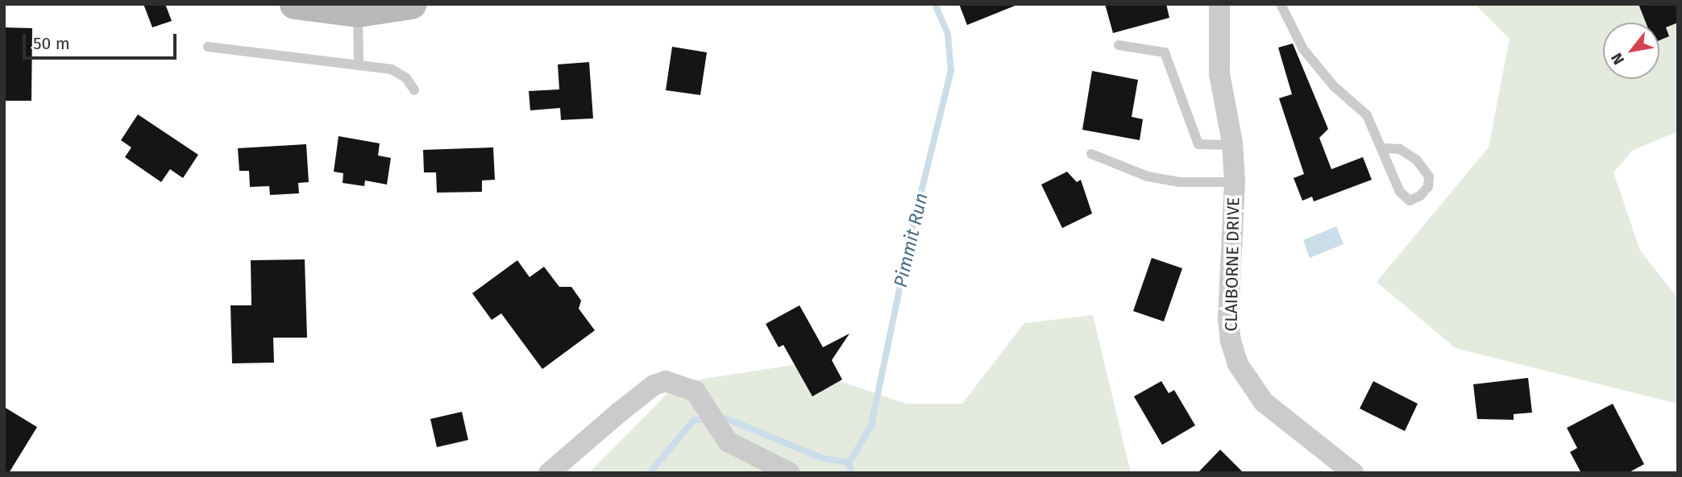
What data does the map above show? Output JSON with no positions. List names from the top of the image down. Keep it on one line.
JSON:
{"streets":{"street":["CLAIBORNE DRIVE"]},"water":["Pimmit Run"],"scale_bar":"50 m","north":"bottom left"}
